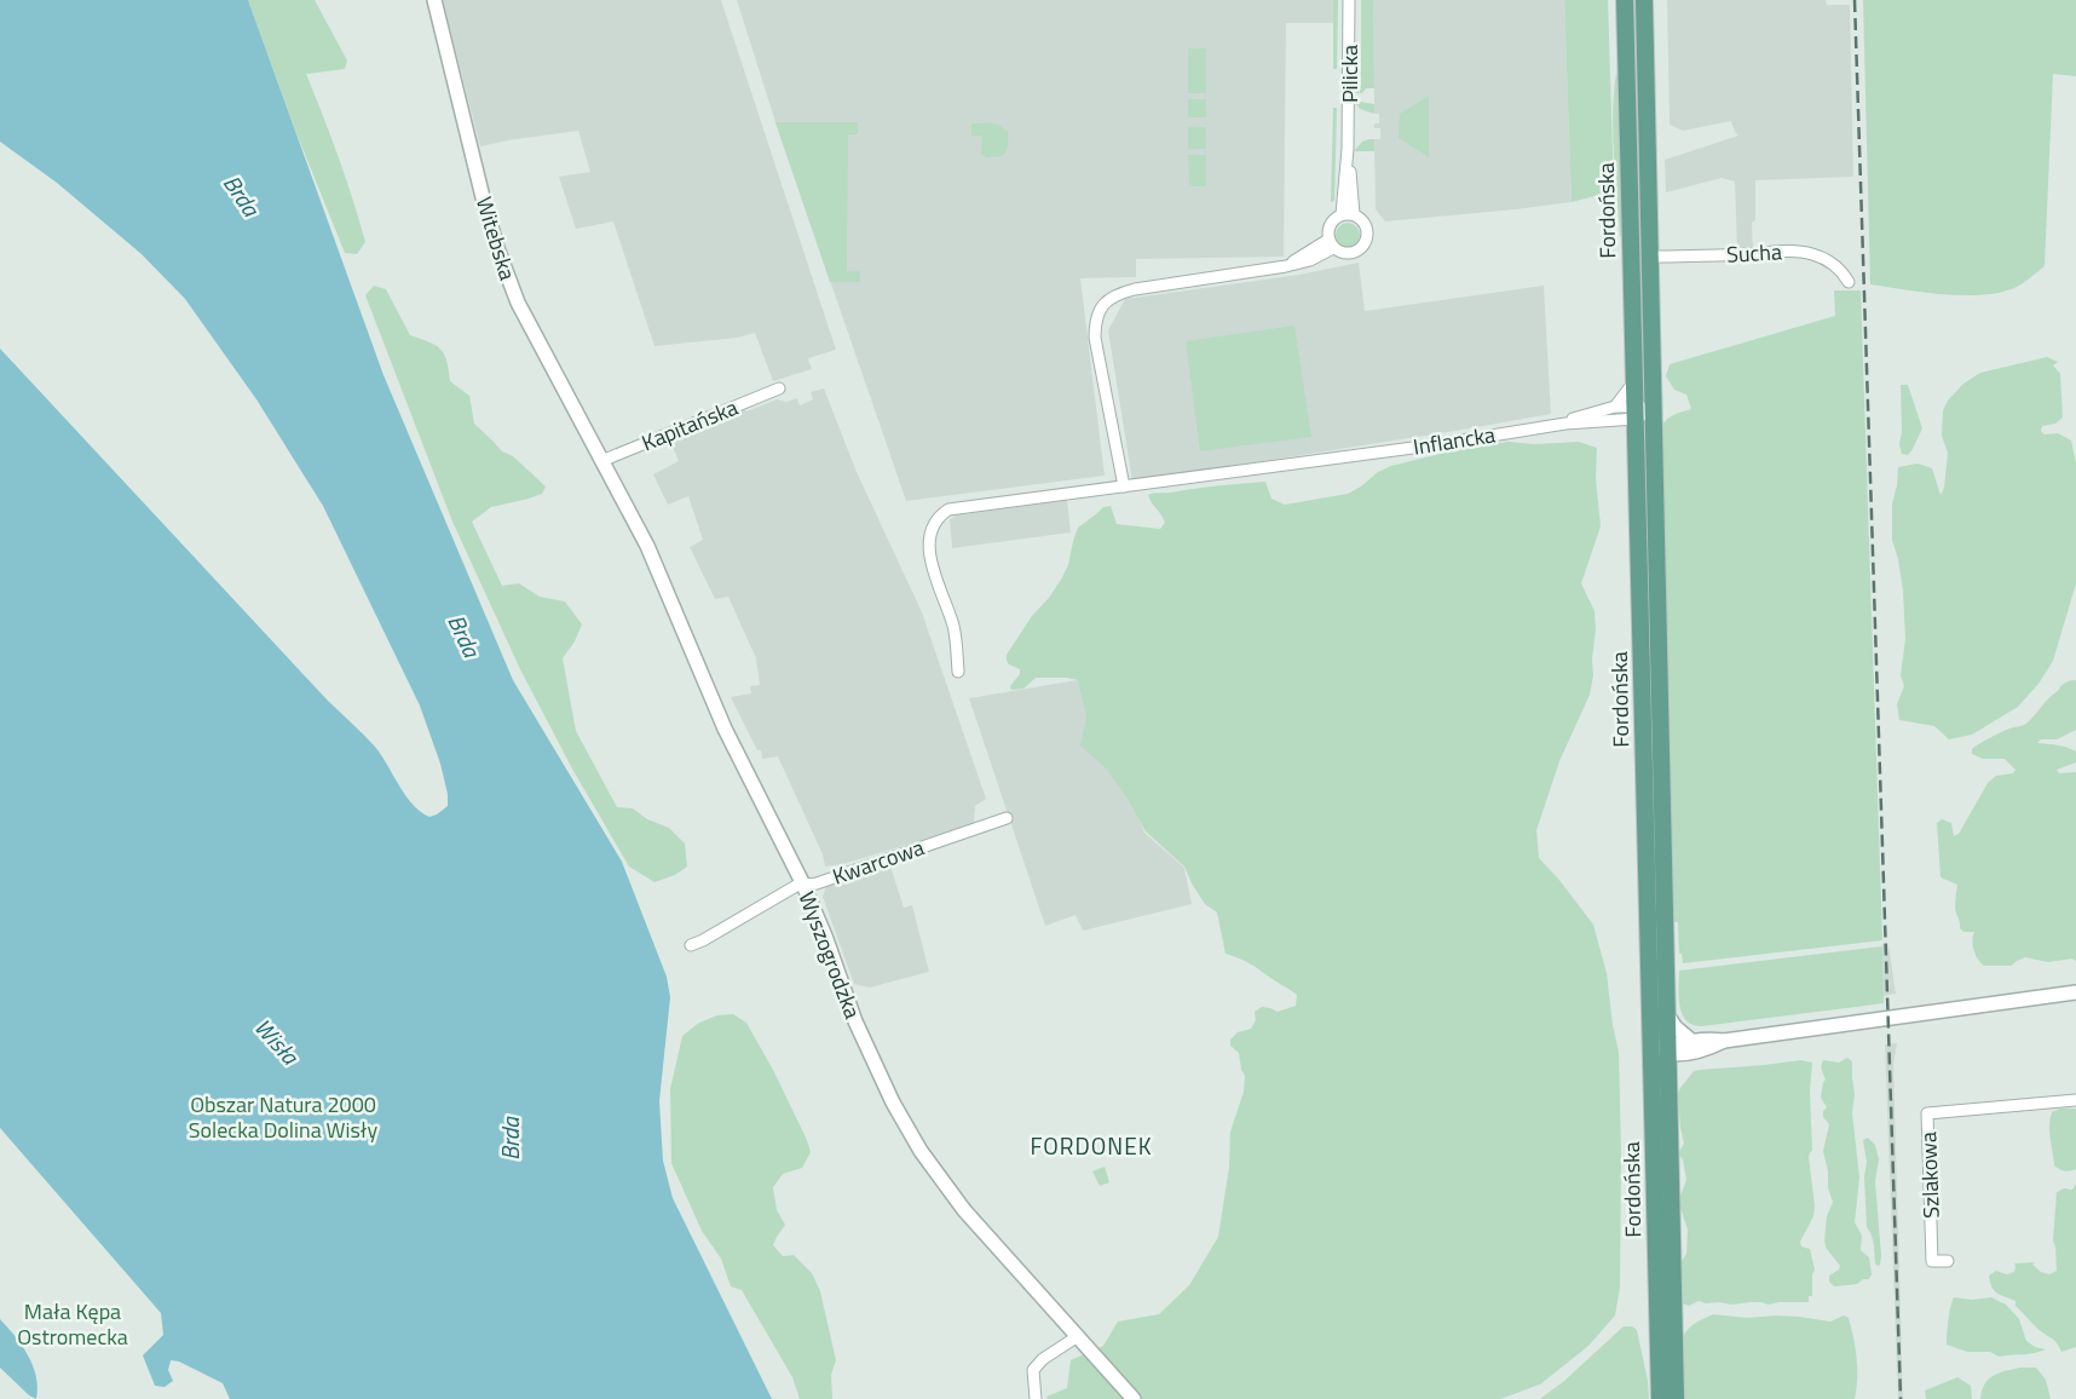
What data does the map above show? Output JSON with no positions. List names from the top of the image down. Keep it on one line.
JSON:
{"streets":{"main road":["Fordońska"],"street":["Pilicka","Witebska","Sucha","Kapitańska","Inflancka","Kwarcowa","Wyszogrodzka","Szlakowa"]},"crossings":[["Fordońska","Sucha"],["Fordońska","Inflancka"],["Witebska","Kapitańska"],["Witebska","Wyszogrodzka"],["Kapitańska","Wyszogrodzka"],["Kwarcowa","Wyszogrodzka"]],"districts":["FORDONEK"],"water":["Brda","Wisła"],"parks":["Obszar Natura 2000 Solecka Dolina Wisły","Mała Kępa Ostromecka"]}
